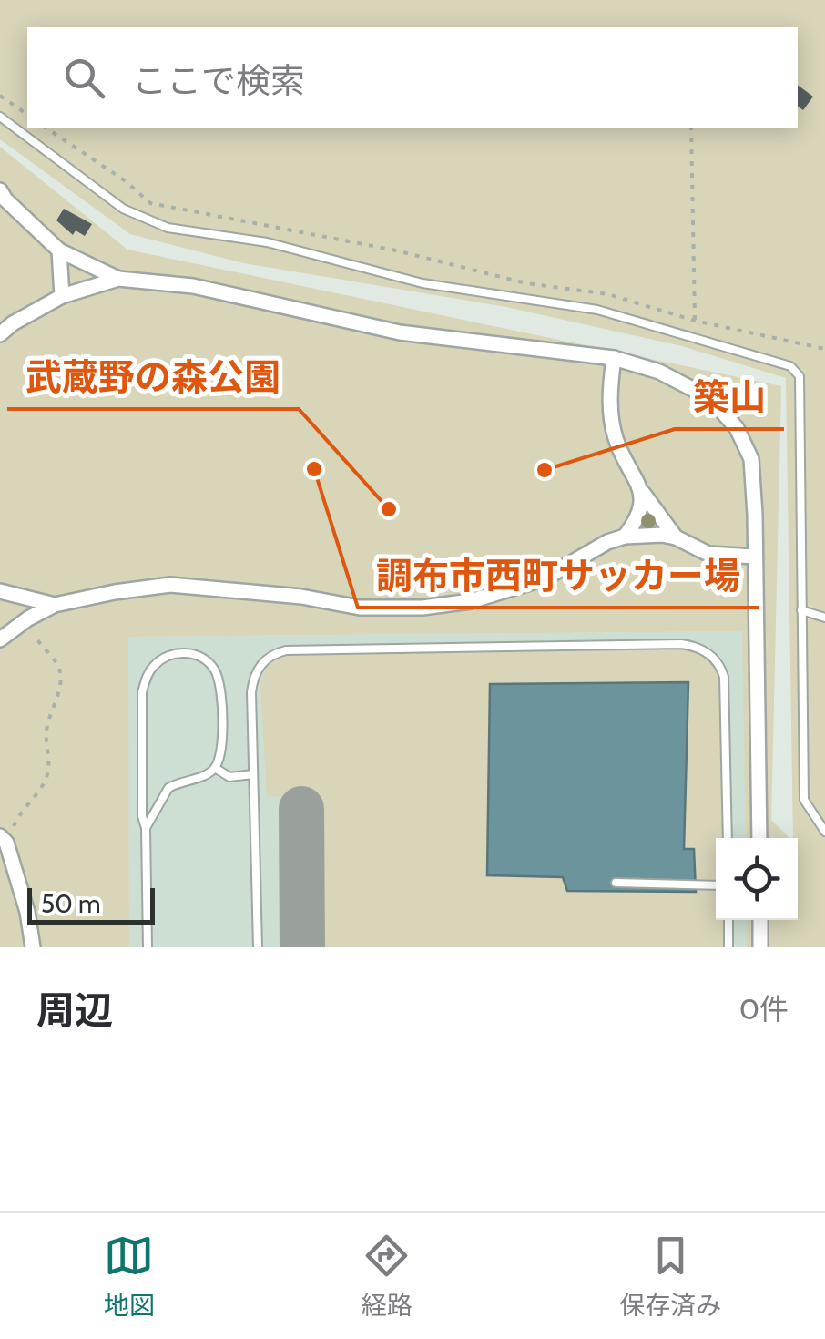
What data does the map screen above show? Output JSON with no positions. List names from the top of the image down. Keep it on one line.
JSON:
{"places":["調布市西町サッカー場","築山","武蔵野の森公園"],"scale_bar":"50 m","page":{"search":"ここで検索","scale":"50 m","heading":["周辺","0件"],"nav":["地図","経路","保存済み"]}}
